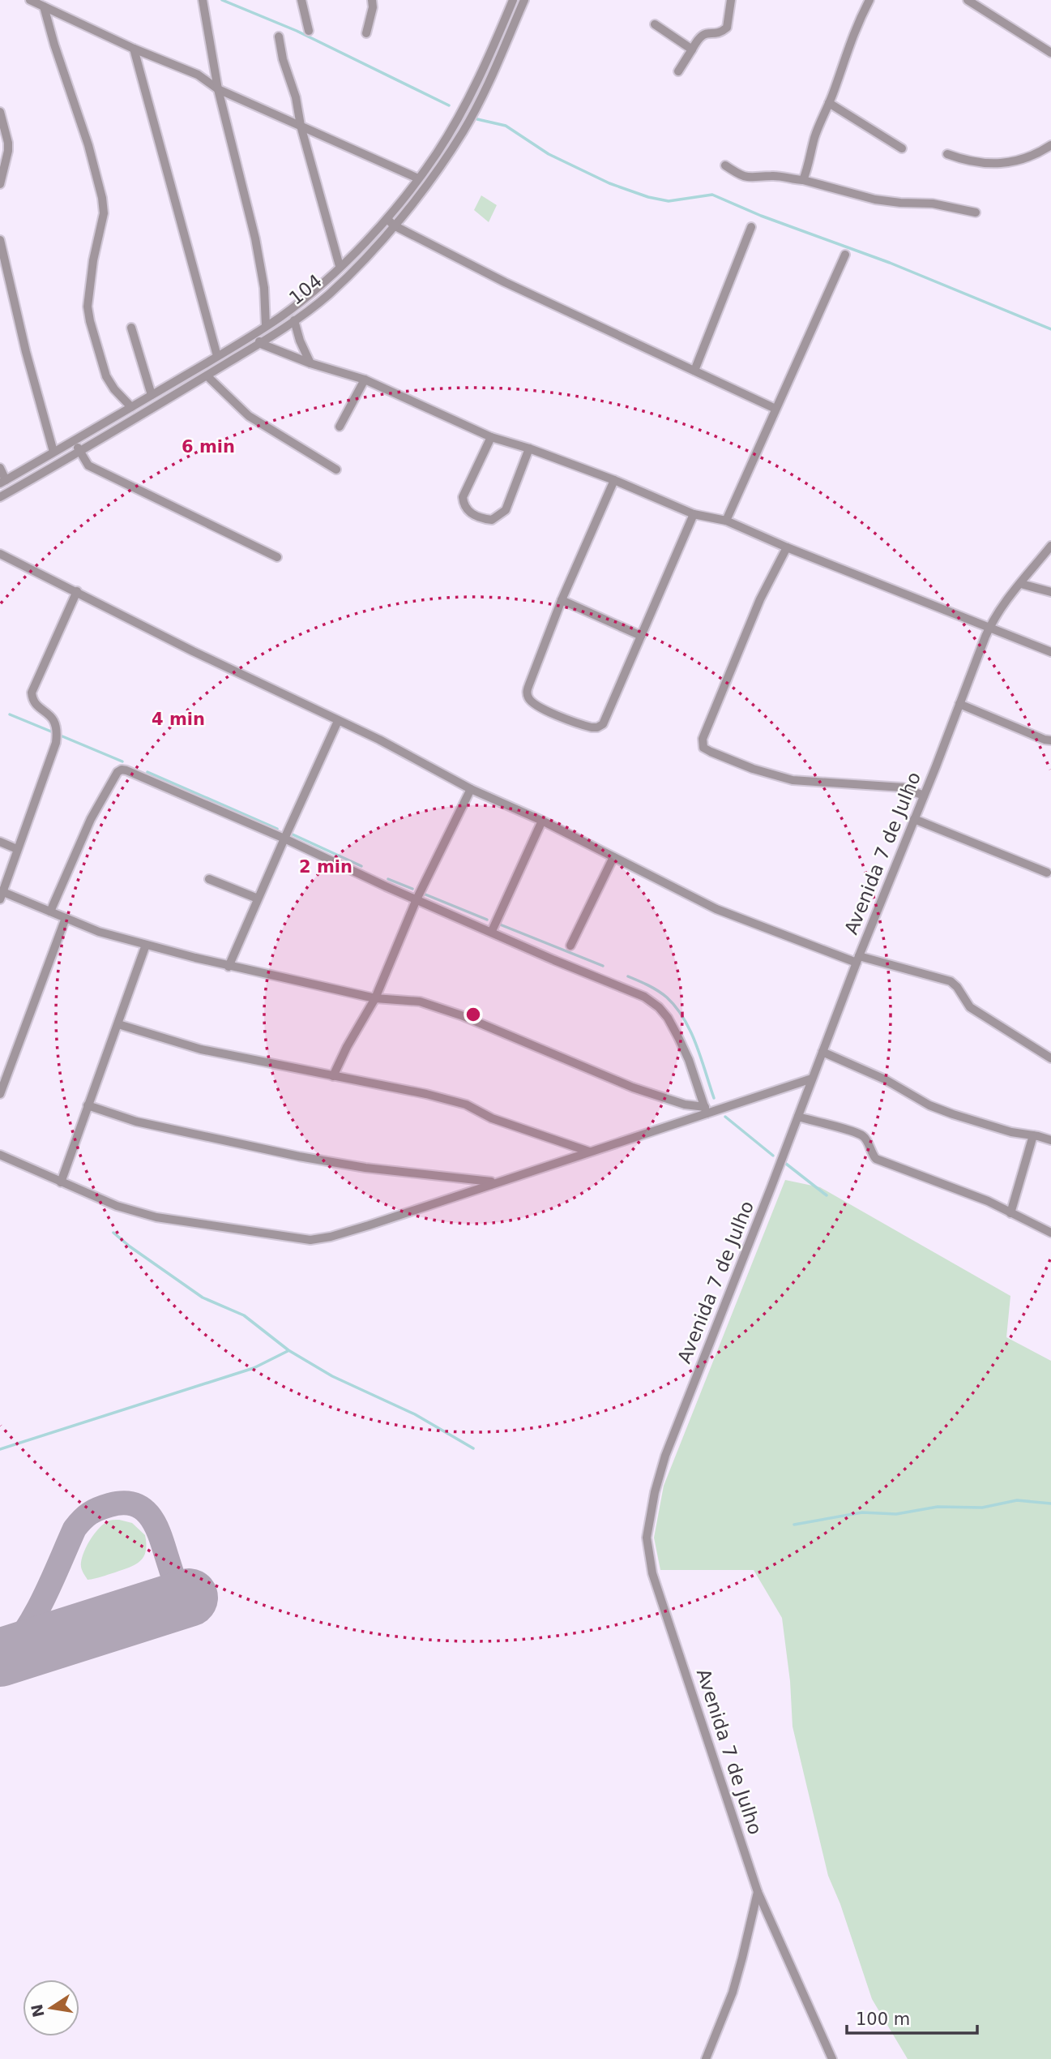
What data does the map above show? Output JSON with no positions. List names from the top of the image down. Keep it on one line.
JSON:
{"streets":{"street":["104","Avenida 7 de Julho"]},"scale_bar":"100 m","north":"left","rings":["6 min","4 min","2 min"]}
